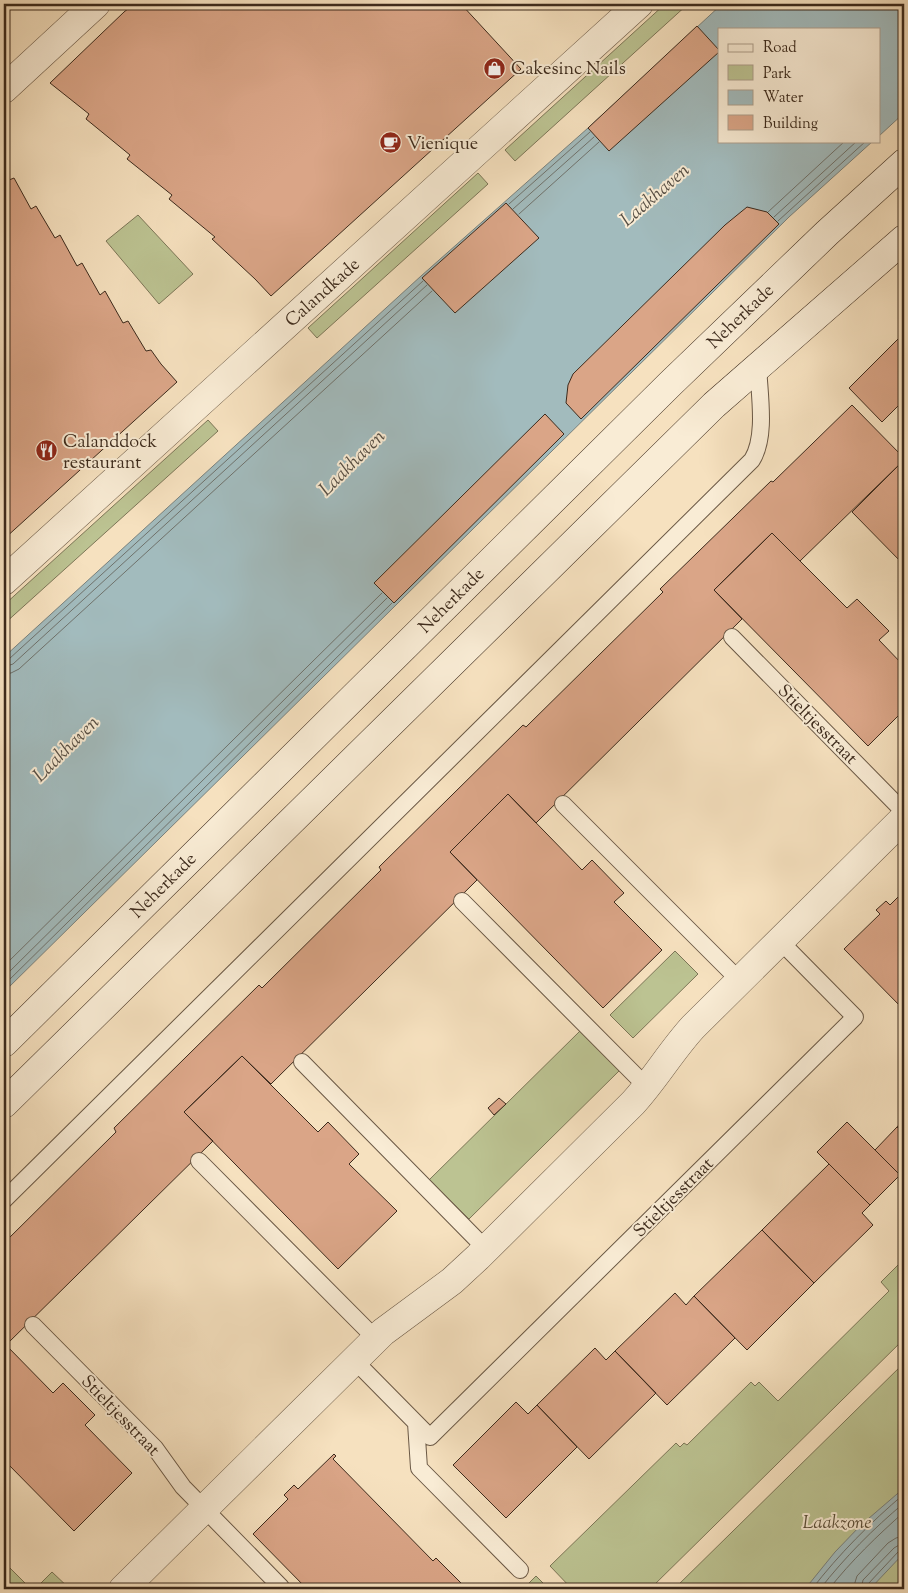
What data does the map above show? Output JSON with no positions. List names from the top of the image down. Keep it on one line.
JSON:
{"streets":{"main road":["Calandkade","Neherkade"],"lane":["Stieltjesstraat"]},"water":["Laakhaven"],"parks":["Laakzone"],"places":{"shop":["Cakesinc Nails"],"cafe":["Vienique"],"restaurant":["Calanddock restaurant"]},"legend":["Road","Park","Water","Building"]}
